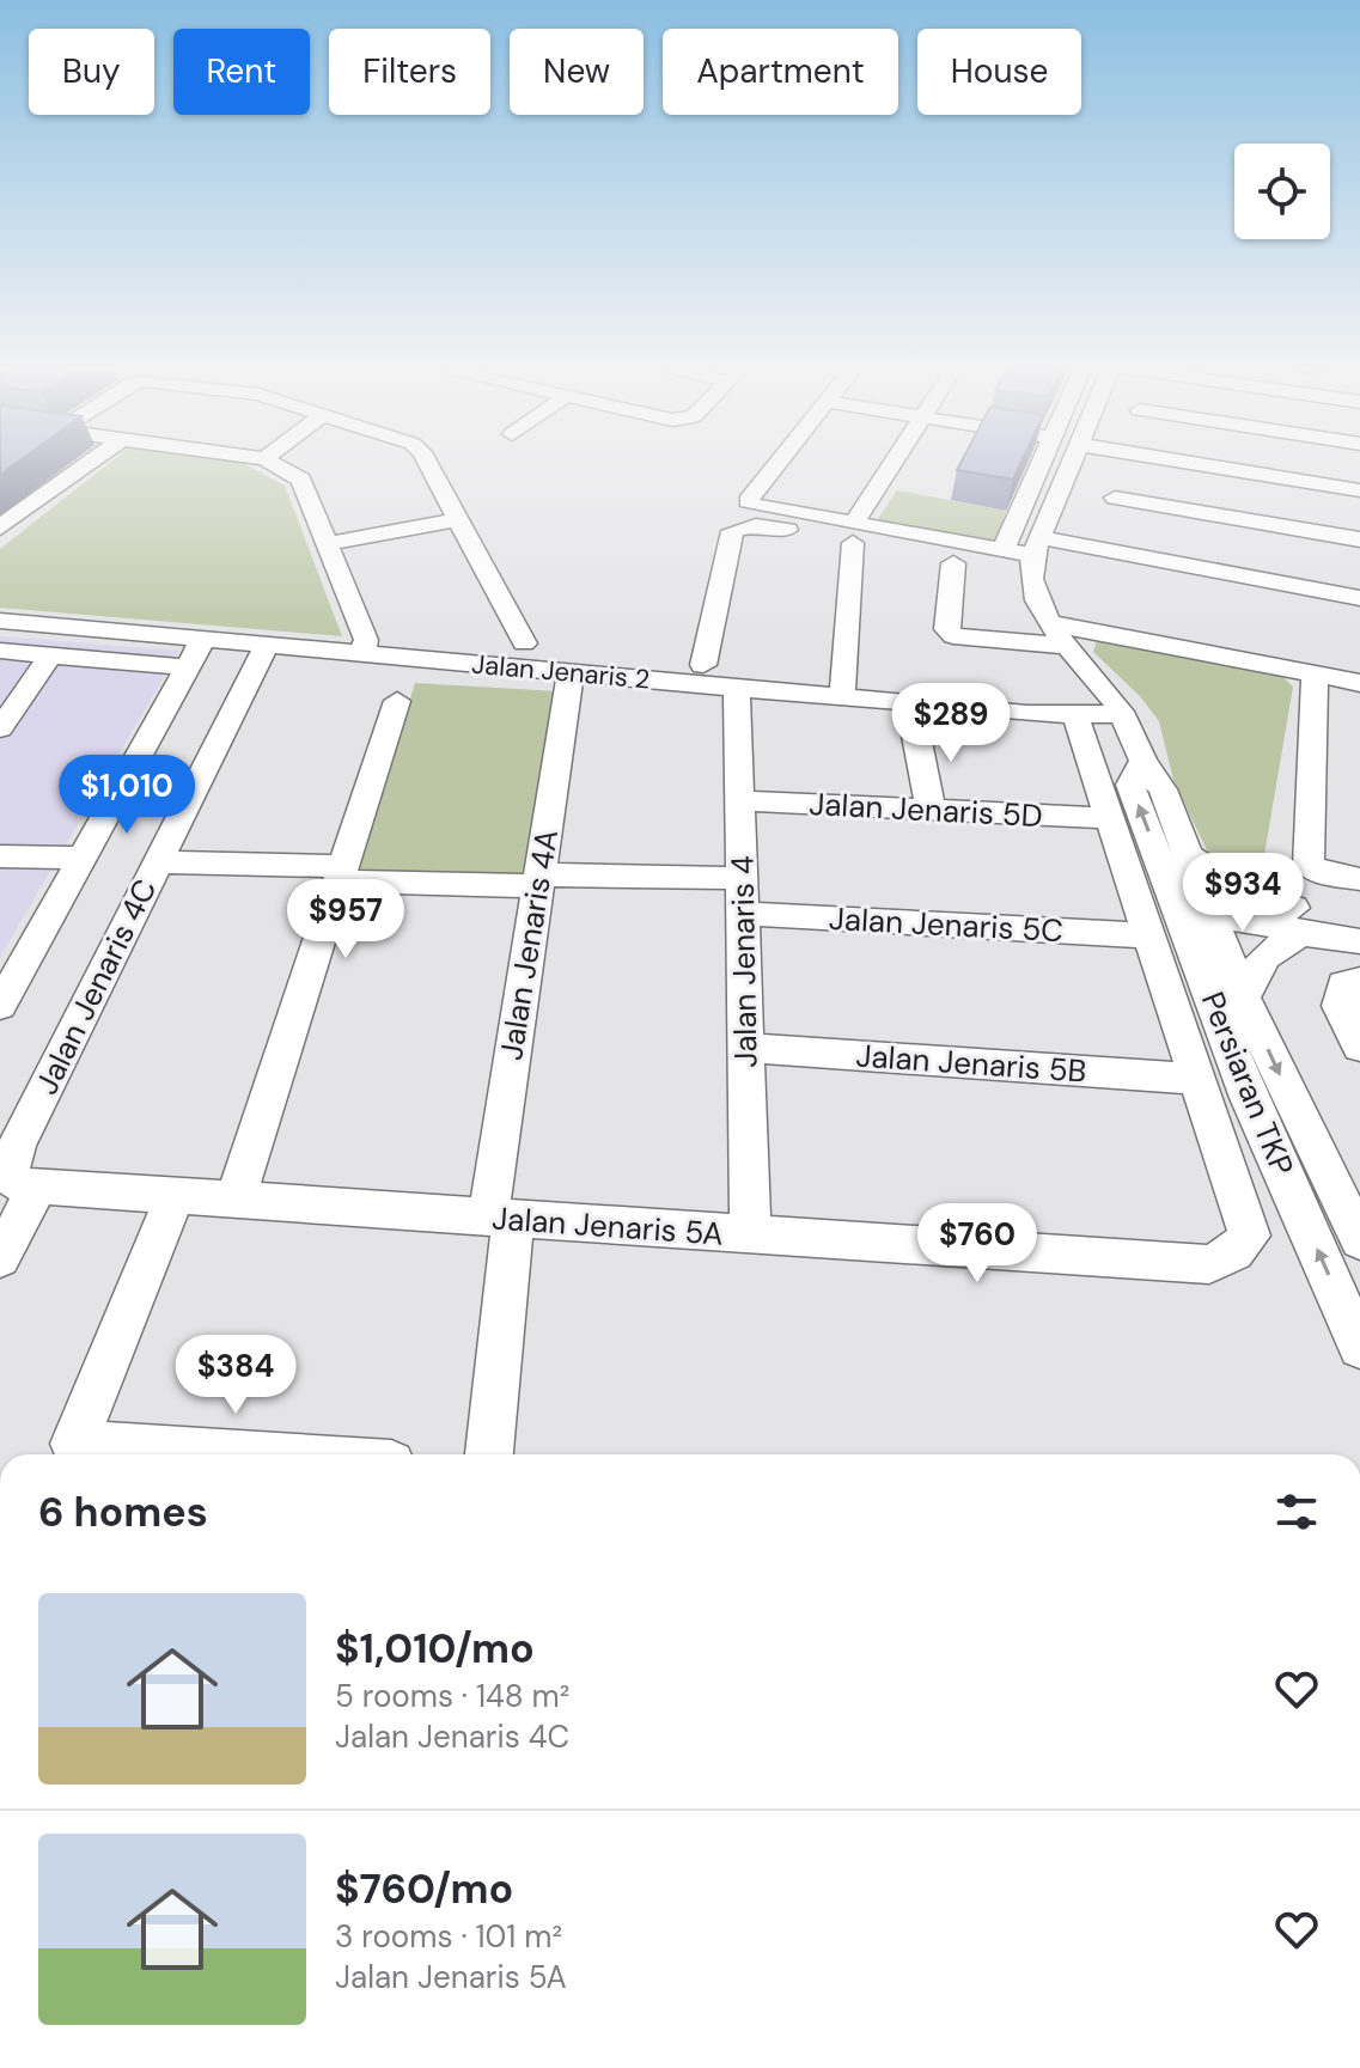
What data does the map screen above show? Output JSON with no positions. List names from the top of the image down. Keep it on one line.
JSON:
{"streets":{"street":["Jalan Jenaris 2","Jalan Jenaris 5D","Jalan Jenaris 5C","Jalan Jenaris 4A","Jalan Jenaris 4","Jalan Jenaris 4C","Jalan Jenaris 5B","Persiaran TKP","Jalan Jenaris 5A"]},"crossings":[["Jalan Jenaris 2","Jalan Jenaris 4A"],["Jalan Jenaris 2","Jalan Jenaris 4"],["Jalan Jenaris 2","Jalan Jenaris 4C"],["Jalan Jenaris 2","Persiaran TKP"],["Jalan Jenaris 5D","Jalan Jenaris 4"],["Jalan Jenaris 5C","Jalan Jenaris 4"],["Jalan Jenaris 4A","Jalan Jenaris 5A"],["Jalan Jenaris 4","Jalan Jenaris 5B"],["Jalan Jenaris 4","Jalan Jenaris 5A"],["Jalan Jenaris 4C","Jalan Jenaris 5A"],["Jalan Jenaris 5B","Jalan Jenaris 5A"]],"page":{"chip":["Buy","Rent","Filters","New","Apartment","House"],"price":["$289","$1,010","$934","$957","$760","$384"],"heading":"6 homes","list":[{"name":"$1,010/mo","note":"5 rooms · 148 m² · Jalan Jenaris 4C"},{"name":"$760/mo","note":"3 rooms · 101 m² · Jalan Jenaris 5A"}]}}
